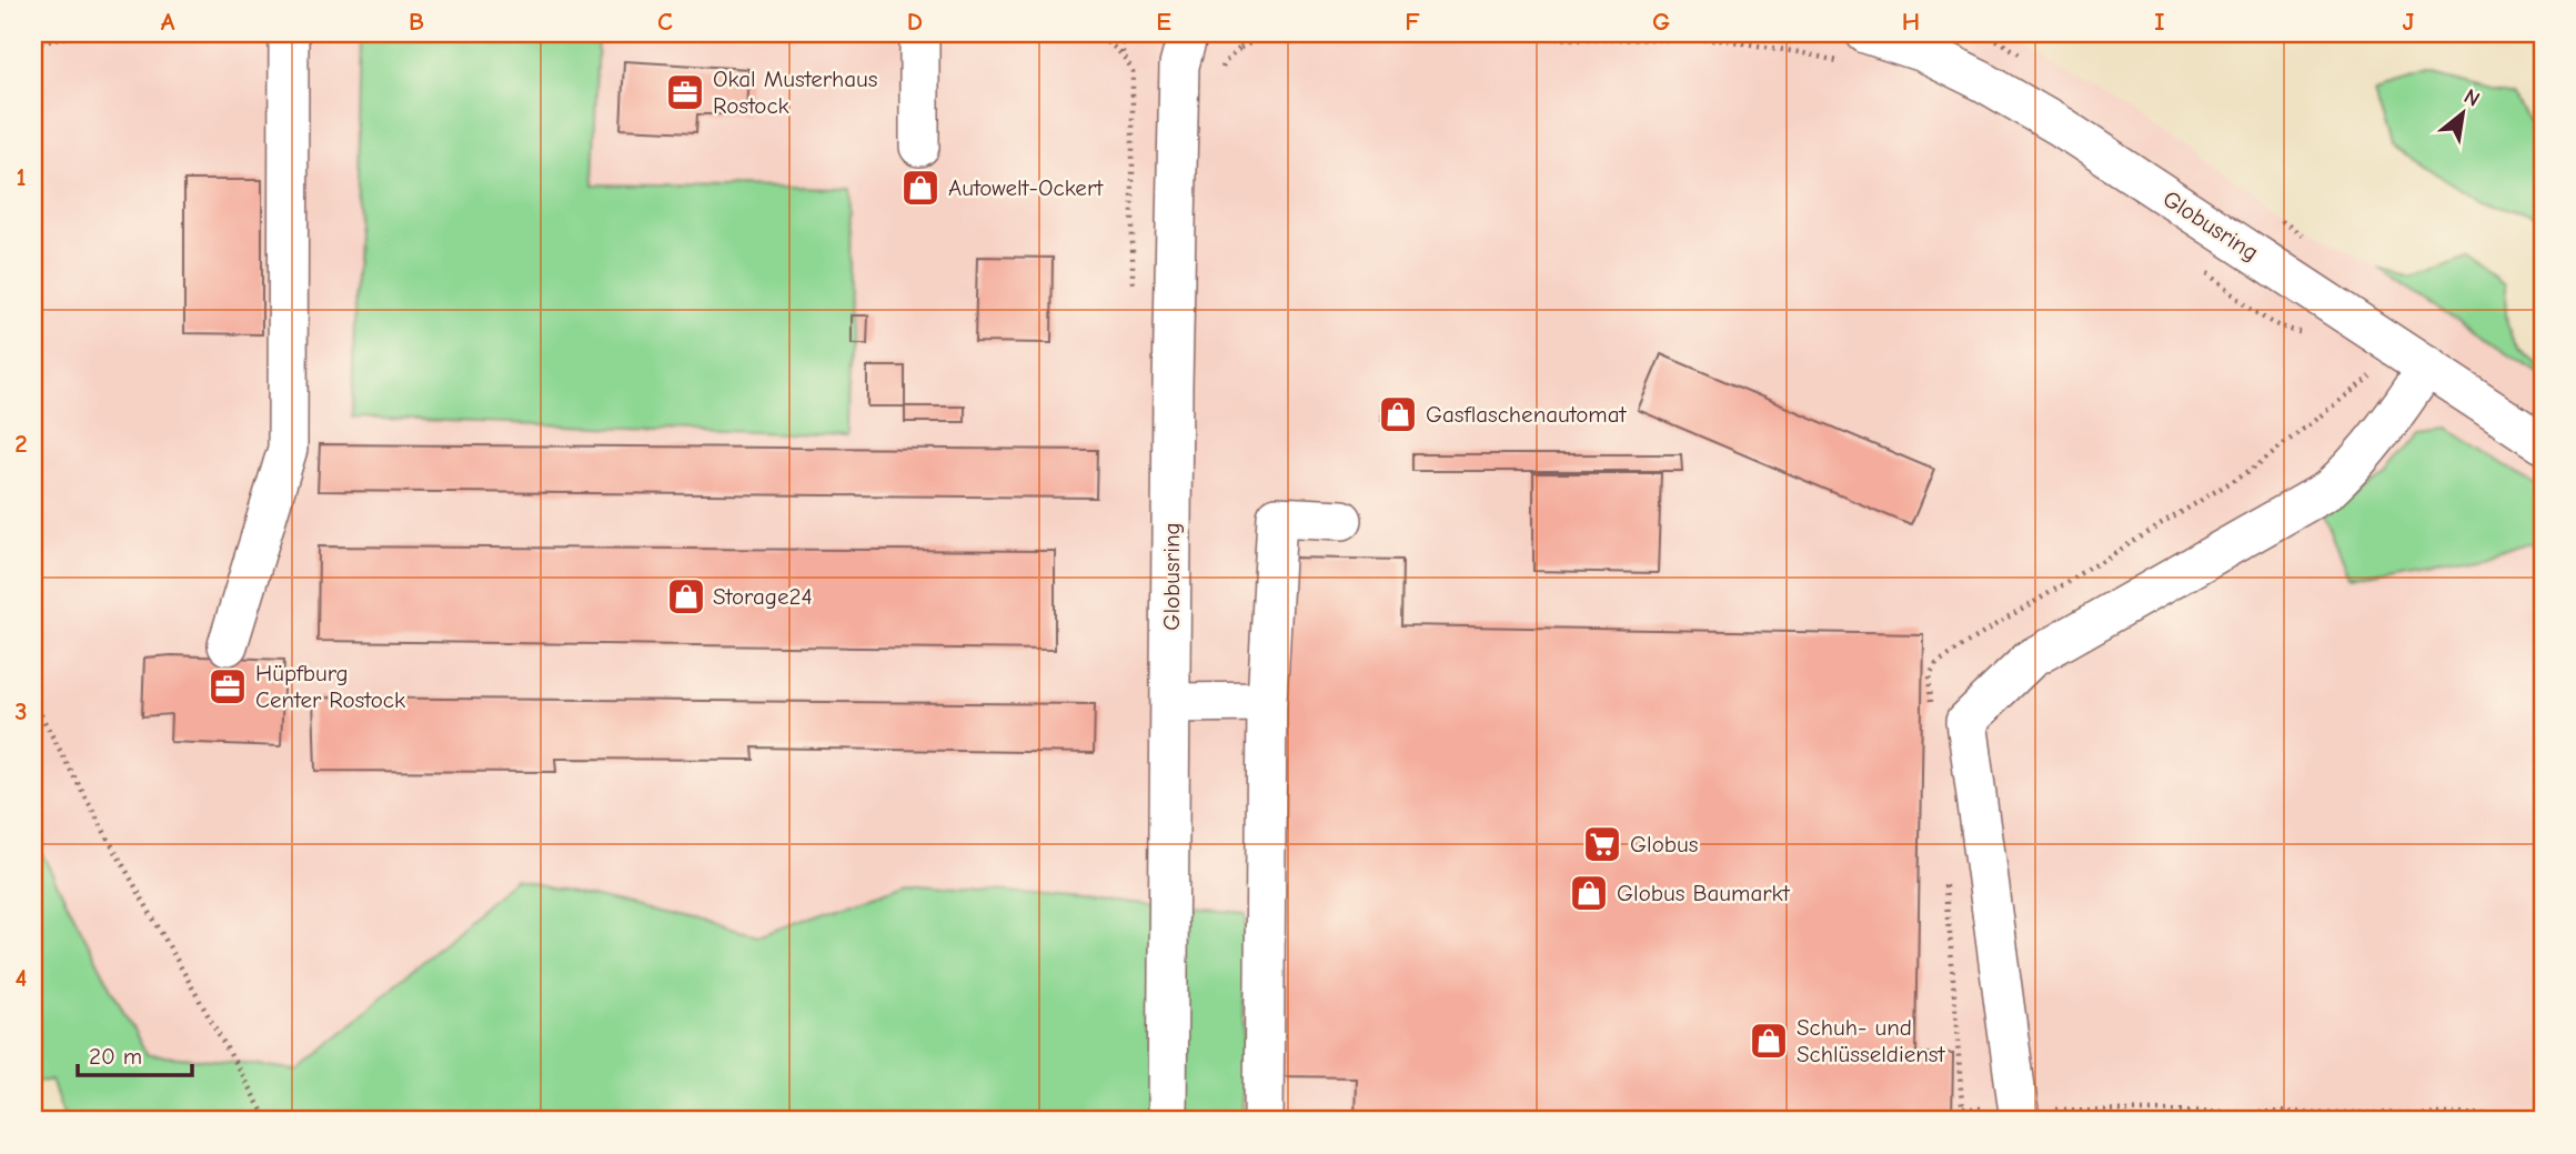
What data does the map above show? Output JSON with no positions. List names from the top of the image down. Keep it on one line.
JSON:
{"streets":{"street":["Globusring"]},"places":{"office":["Okal Musterhaus Rostock","Hüpfburg Center Rostock"],"shop":["Autowelt-Ockert","Gasflaschenautomat","Storage24","Globus Baumarkt","Schuh- und Schlüsseldienst"],"supermarket":["Globus"]},"scale_bar":"20 m","north":"top right","grid":{"columns":["A","B","C","D","E","F","G","H","I","J"],"rows":["1","2","3","4"]}}
